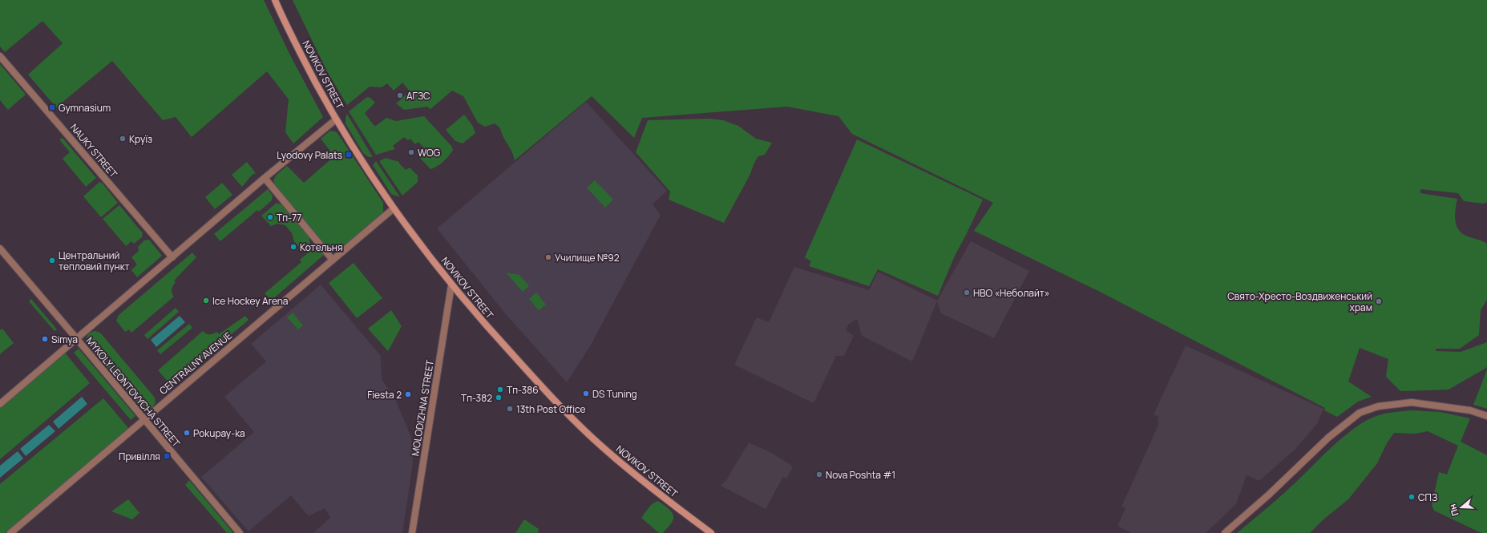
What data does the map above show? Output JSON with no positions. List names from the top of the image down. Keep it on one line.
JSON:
{"streets":{"main road":["NOVIKOV STREET"],"street":["NAUKY STREET","CENTRALNY AVENUE","MYKOLY LEONTOVYCHA STREET","MOLODIZHNA STREET"]},"crossings":[["NOVIKOV STREET","CENTRALNY AVENUE"],["NOVIKOV STREET","MOLODIZHNA STREET"],["CENTRALNY AVENUE","MYKOLY LEONTOVYCHA STREET"]],"places":{"other":["АГЗС","Круїз","WOG","Тп-77","Котельня","Училище №92","Центральний тепловий пункт","НВО «Неболайт»","Ice Hockey Arena","Свято-Хресто-Воздвиженський храм","Simya","Тп-386","DS Tuning","Fiesta 2","Тп-382","13th Post Office","Pokupay-ka","Nova Poshta #1","СПЗ"],"transit":["Gymnasium","Lyodovy Palats","Привілля"]},"north":"left"}
